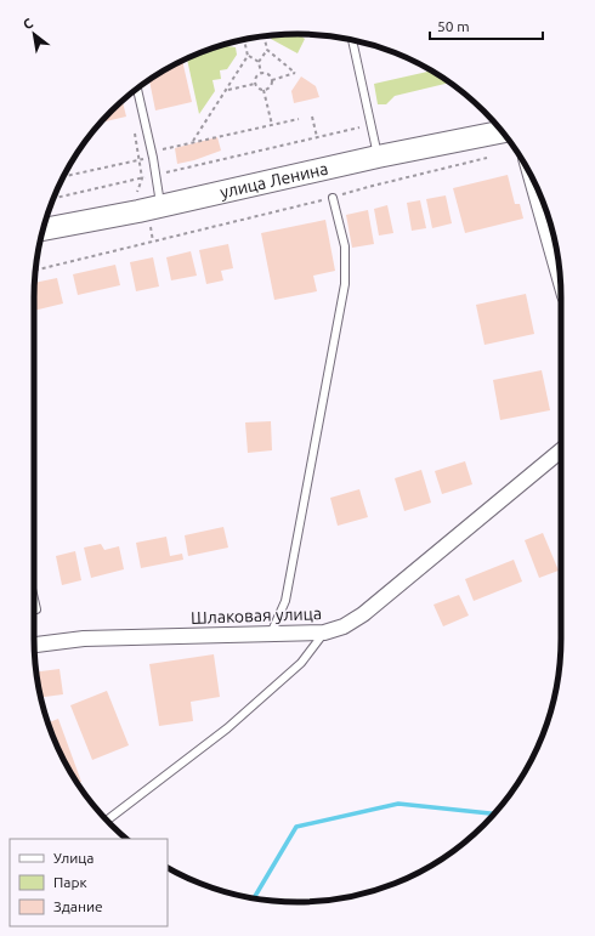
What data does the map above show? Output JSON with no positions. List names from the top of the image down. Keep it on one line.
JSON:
{"streets":{"main road":["улица Ленина"],"street":["Шлаковая улица"]},"legend":["Улица","Парк","Здание"],"scale_bar":"50 m","north":"top left"}
